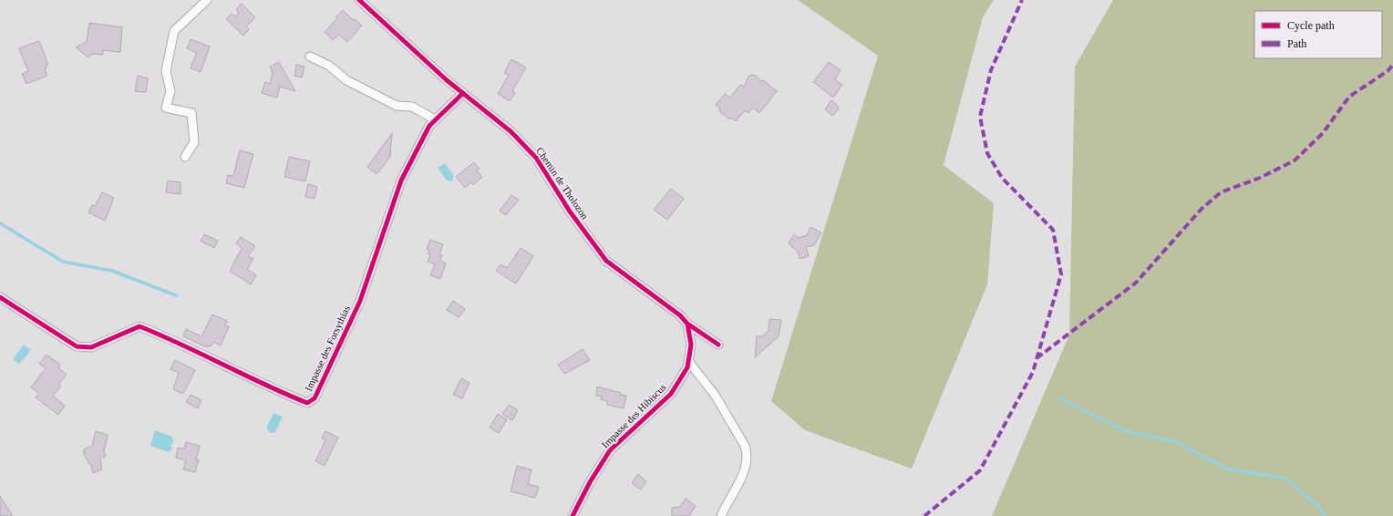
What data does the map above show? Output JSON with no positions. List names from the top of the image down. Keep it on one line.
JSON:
{"streets":{"street":["Chemin de Tholozon","Impasse des Forsythias","Impasse des Hibiscus"]},"crossings":[["Chemin de Tholozon","Impasse des Forsythias"],["Chemin de Tholozon","Impasse des Hibiscus"]],"legend":["Cycle path","Path"]}
